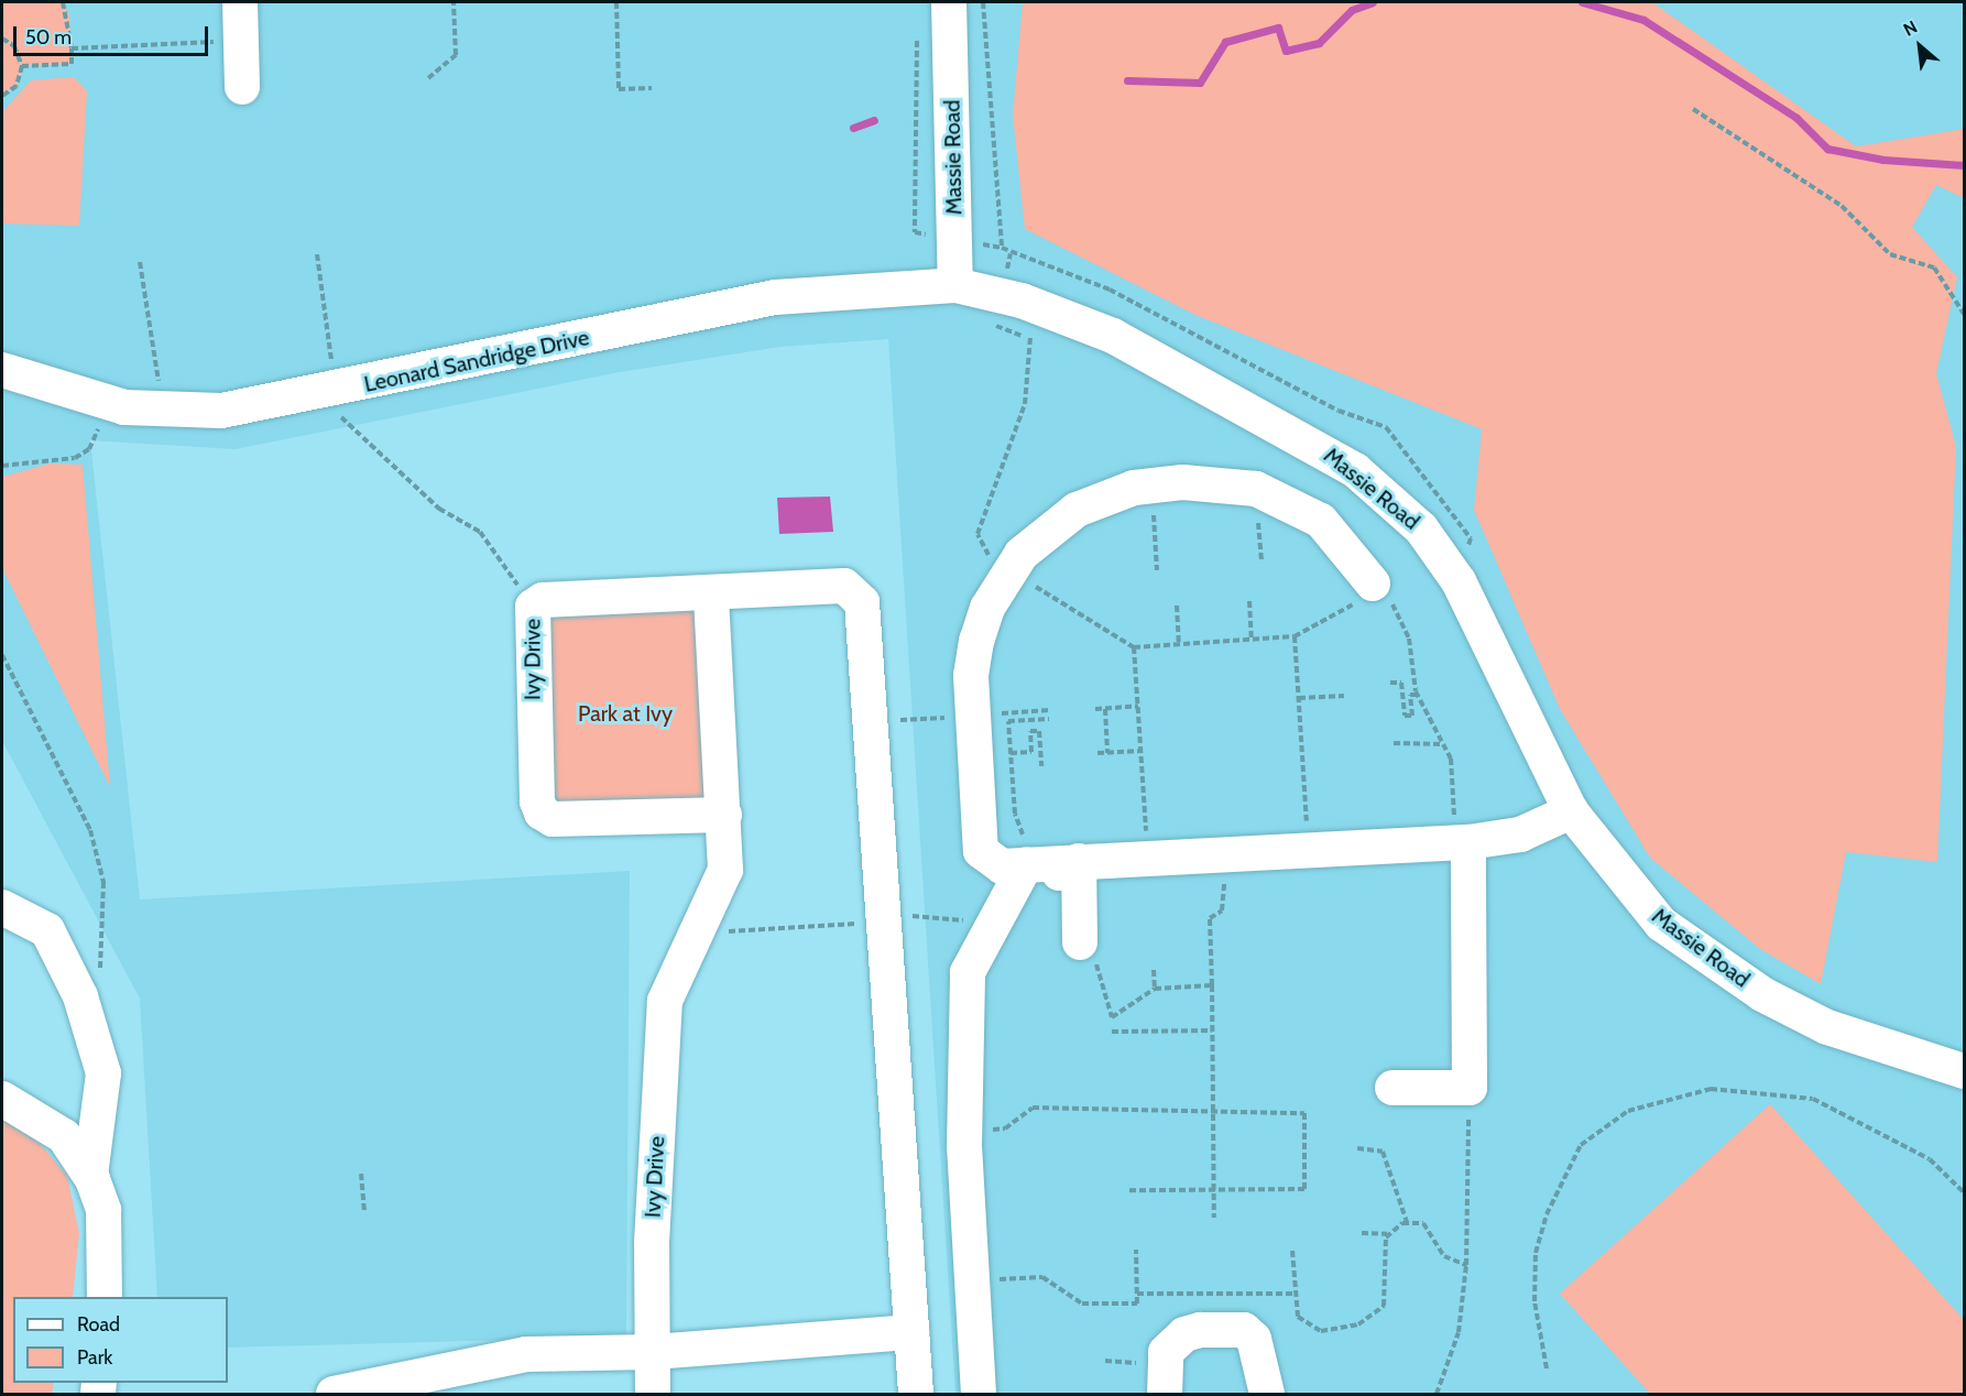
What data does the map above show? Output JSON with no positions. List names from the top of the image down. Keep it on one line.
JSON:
{"streets":{"street":["Massie Road","Leonard Sandridge Drive","Ivy Drive"]},"crossings":[["Massie Road","Leonard Sandridge Drive"]],"parks":["Park at Ivy"],"legend":["Road","Park"],"scale_bar":"50 m","north":"top left"}
